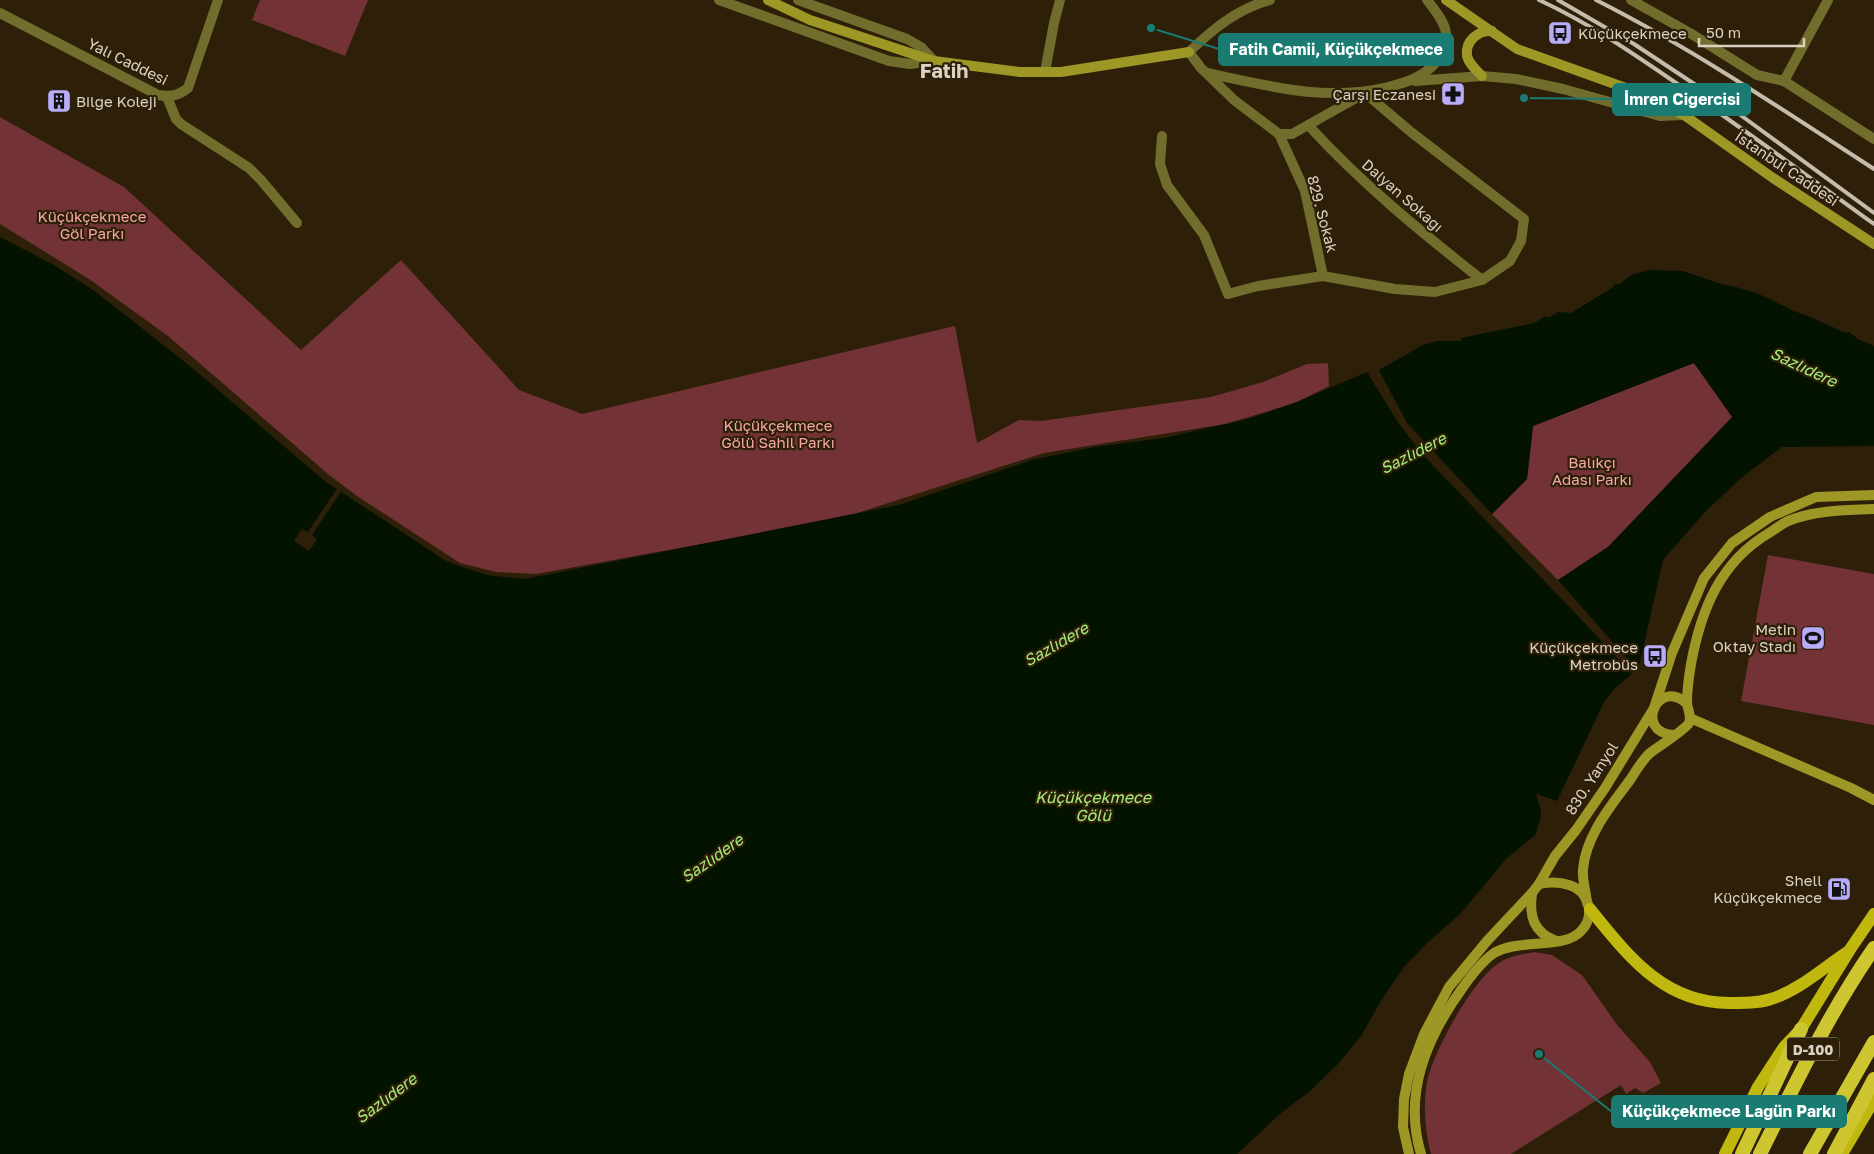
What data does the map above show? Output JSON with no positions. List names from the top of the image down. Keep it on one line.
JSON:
{"streets":{"highway":["D-100"],"main road":["İstanbul Caddesi","830. Yanyol"],"street":["Yalı Caddesi","Dalyan Sokağı","829. Sokak"]},"districts":["Fatih"],"water":["Sazlıdere","Küçükçekmece Gölü"],"parks":["Küçükçekmece Göl Parkı","Küçükçekmece Gölü Sahil Parkı","Balıkçı Adası Parkı"],"places":{"other":["Fatih Camii, Küçükçekmece","İmren Ciğercisi","Küçükçekmece Lagün Parkı"],"bus stop":["Küçükçekmece","Küçükçekmece Metrobüs"],"pharmacy":["Çarşı Eczanesi"],"building":["Bilge Koleji"],"sports":["Metin Oktay Stadı"],"fuel station":["Shell Küçükçekmece"]},"scale_bar":"50 m"}
